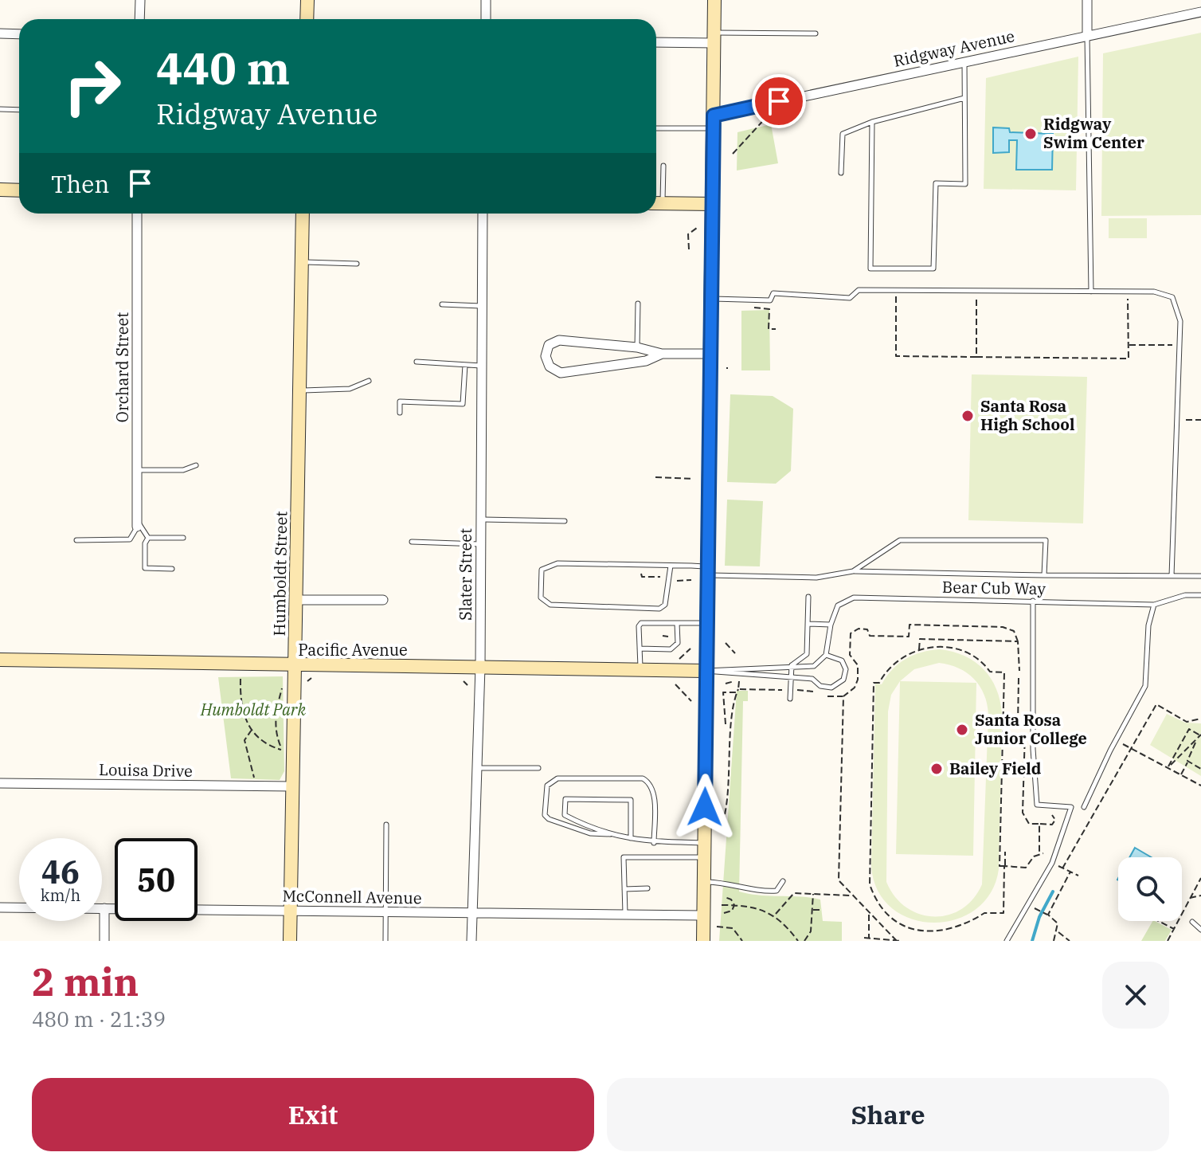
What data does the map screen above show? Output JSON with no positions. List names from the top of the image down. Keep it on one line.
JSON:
{"streets":{"street":["Ridgway Avenue","Orchard Street","Humboldt Street","Slater Street","Pacific Avenue","Louisa Drive","McConnell Avenue"],"lane":["Bear Cub Way"]},"crossings":[["Humboldt Street","Pacific Avenue"],["Humboldt Street","Louisa Drive"],["Humboldt Street","McConnell Avenue"],["Slater Street","Pacific Avenue"],["Slater Street","McConnell Avenue"]],"parks":["Humboldt Park"],"places":["Ridgway Swim Center","Santa Rosa High School","Santa Rosa Junior College","Bailey Field"],"page":{"turn":["440 m","Ridgway Avenue"],"then":"Then","speed":"46 km/h","limit":"50","heading":["2 min","480 m · 21:39"],"buttons":["Exit","Share"]}}
